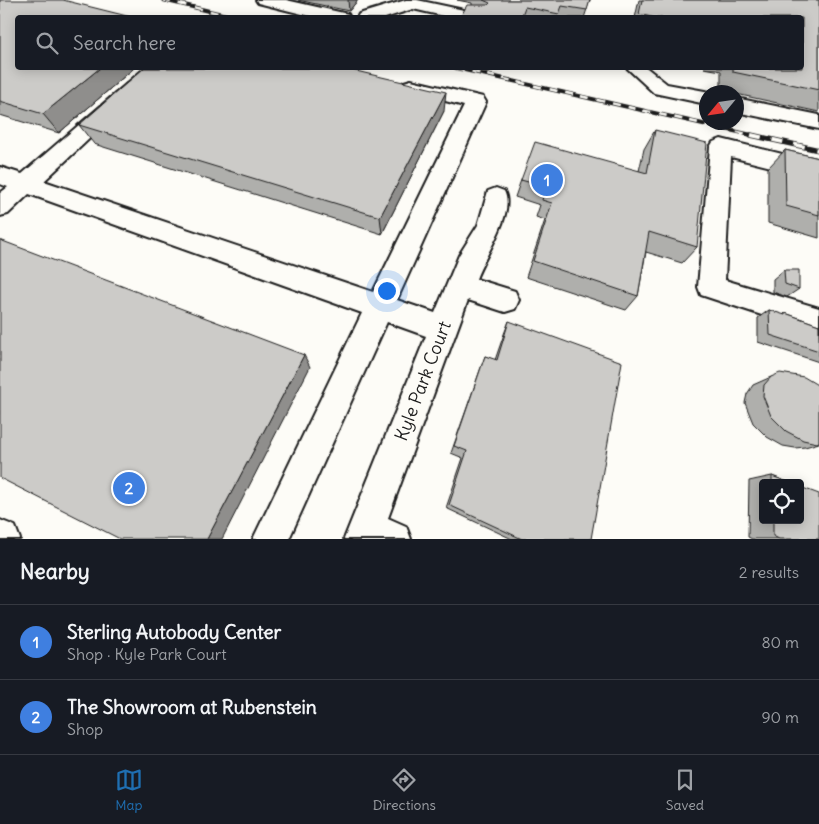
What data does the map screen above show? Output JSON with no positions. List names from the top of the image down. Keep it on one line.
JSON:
{"streets":{"street":["Kyle Park Court"]},"north":"bottom left","page":{"search":"Search here","pins":["1","2"],"heading":["Nearby","2 results"],"list":[{"mark":"1","name":"Sterling Autobody Center","note":"Shop · Kyle Park Court","value":"80 m"},{"mark":"2","name":"The Showroom at Rubenstein","note":"Shop","value":"90 m"}],"nav":["Map","Directions","Saved"]}}
